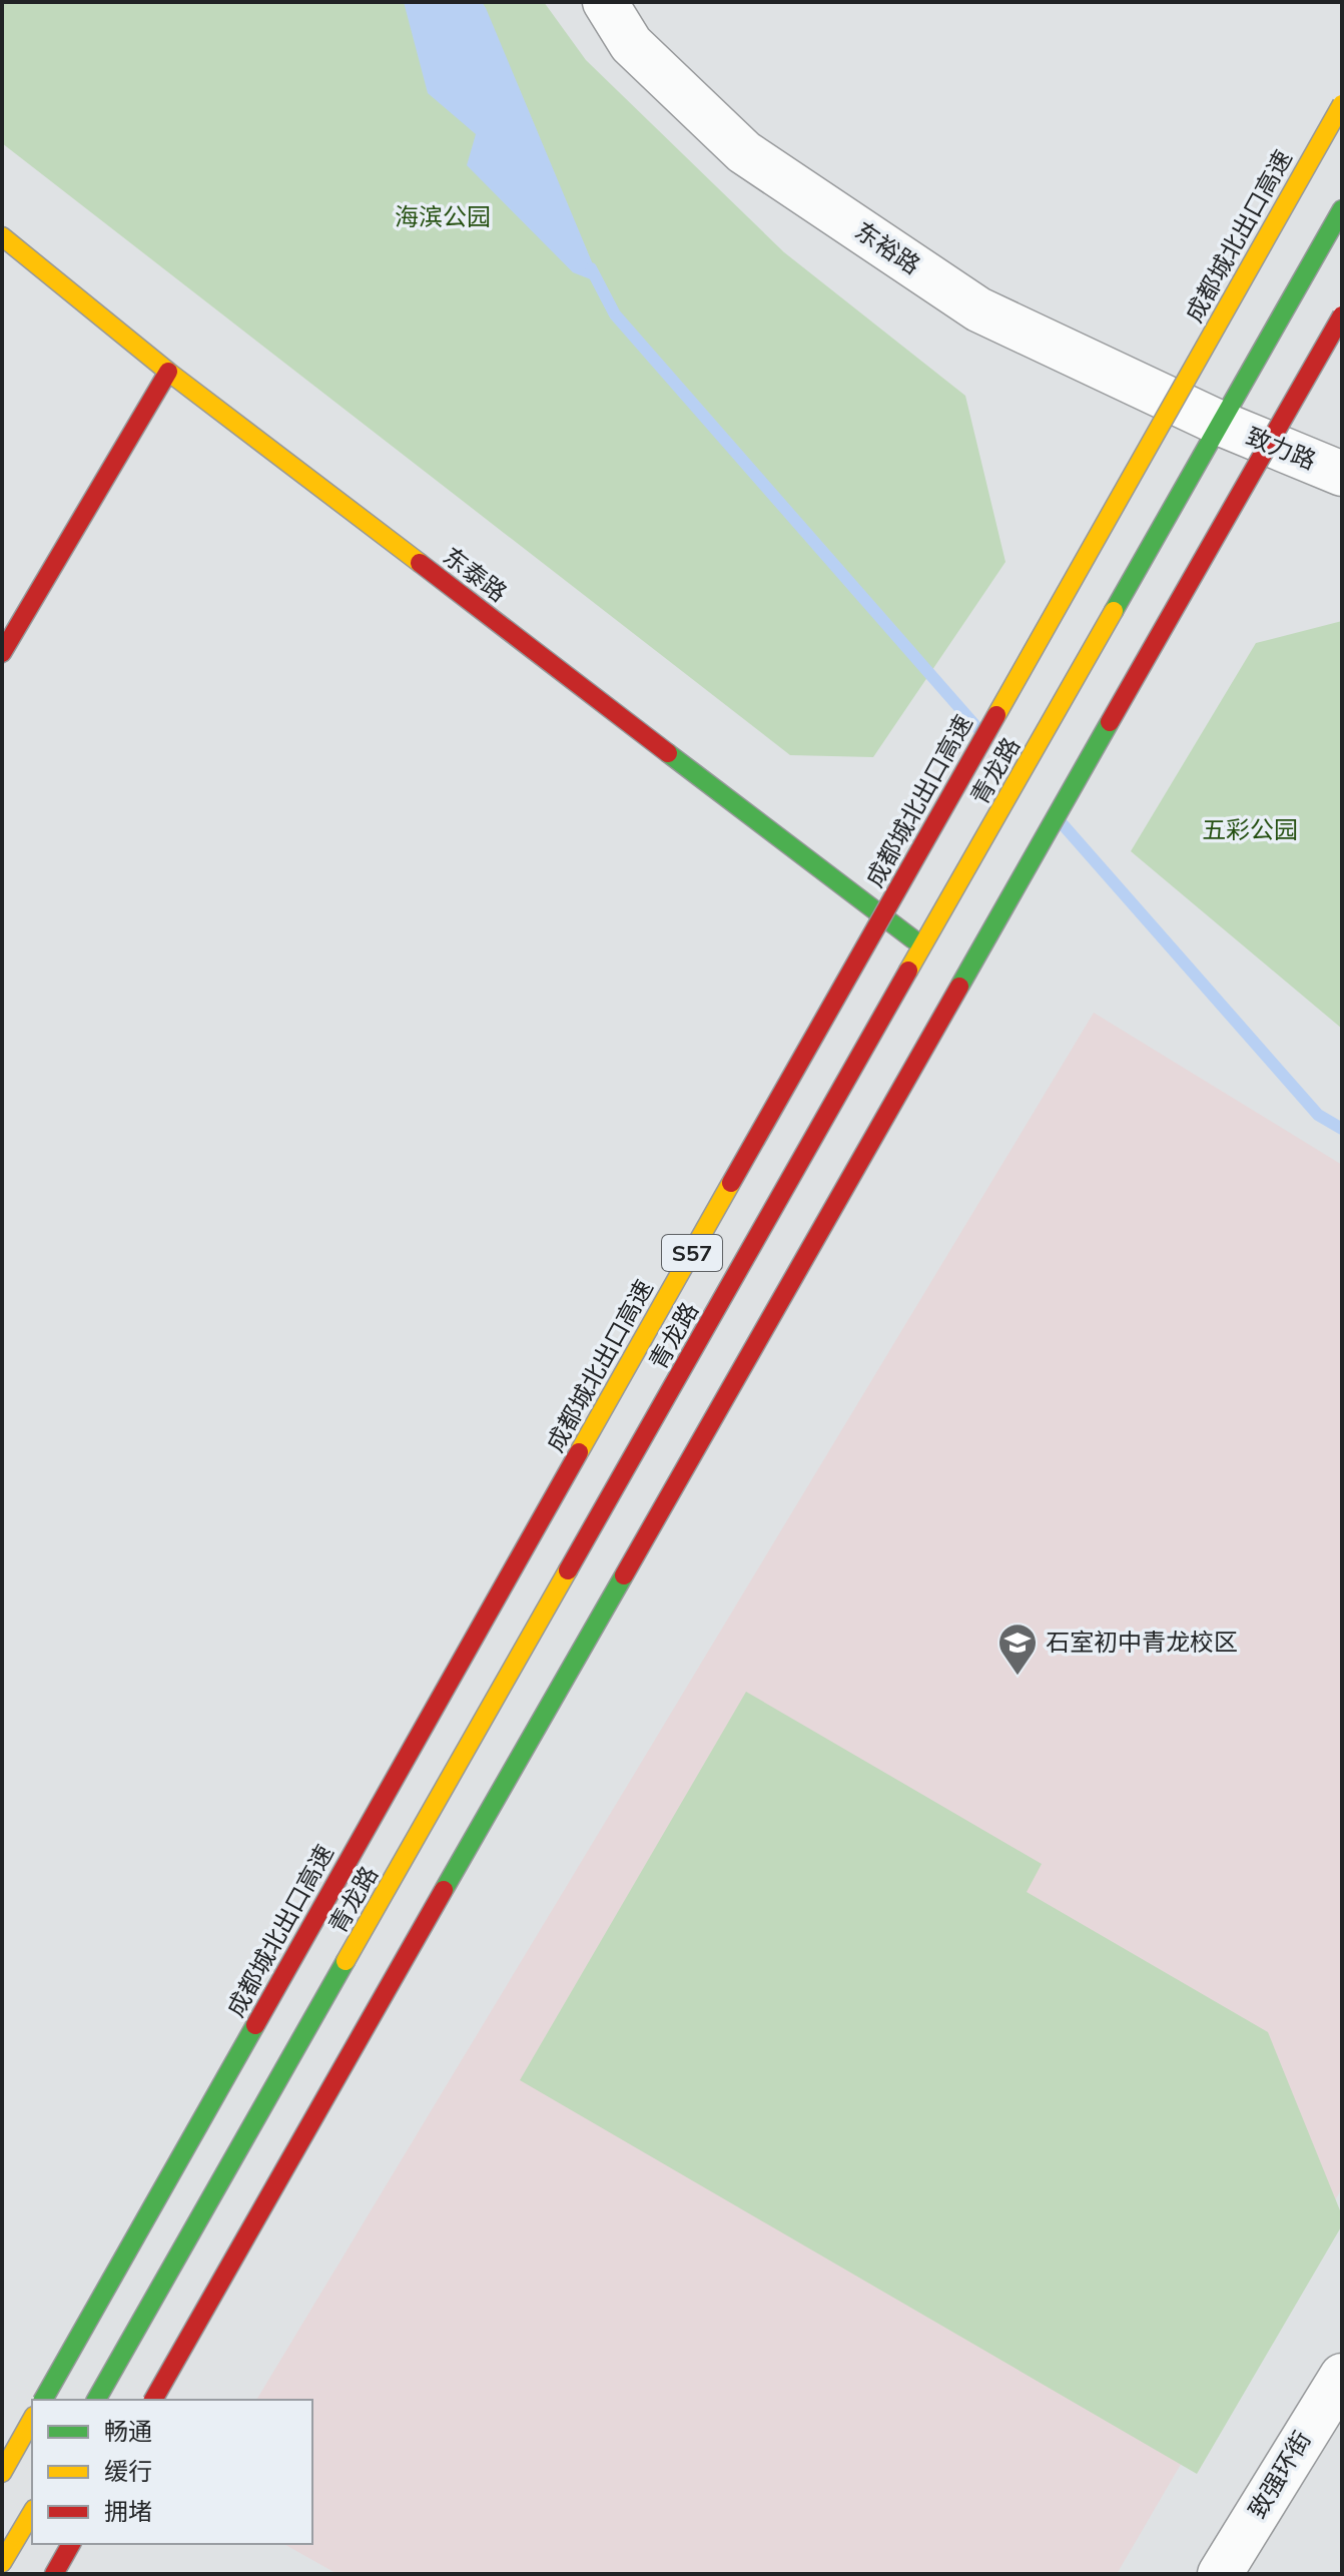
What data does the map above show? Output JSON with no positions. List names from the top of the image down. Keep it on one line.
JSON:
{"streets":{"main road":["成都城北出口高速","东泰路","青龙路","S57"],"street":["东裕路","致力路","致强环街"]},"crossings":[["东裕路","致力路"],["东裕路","青龙路"],["致力路","青龙路"],["东泰路","青龙路"]],"parks":["海滨公园","五彩公园"],"places":{"school or university":["石室初中青龙校区"]},"legend":["畅通","缓行","拥堵"]}
